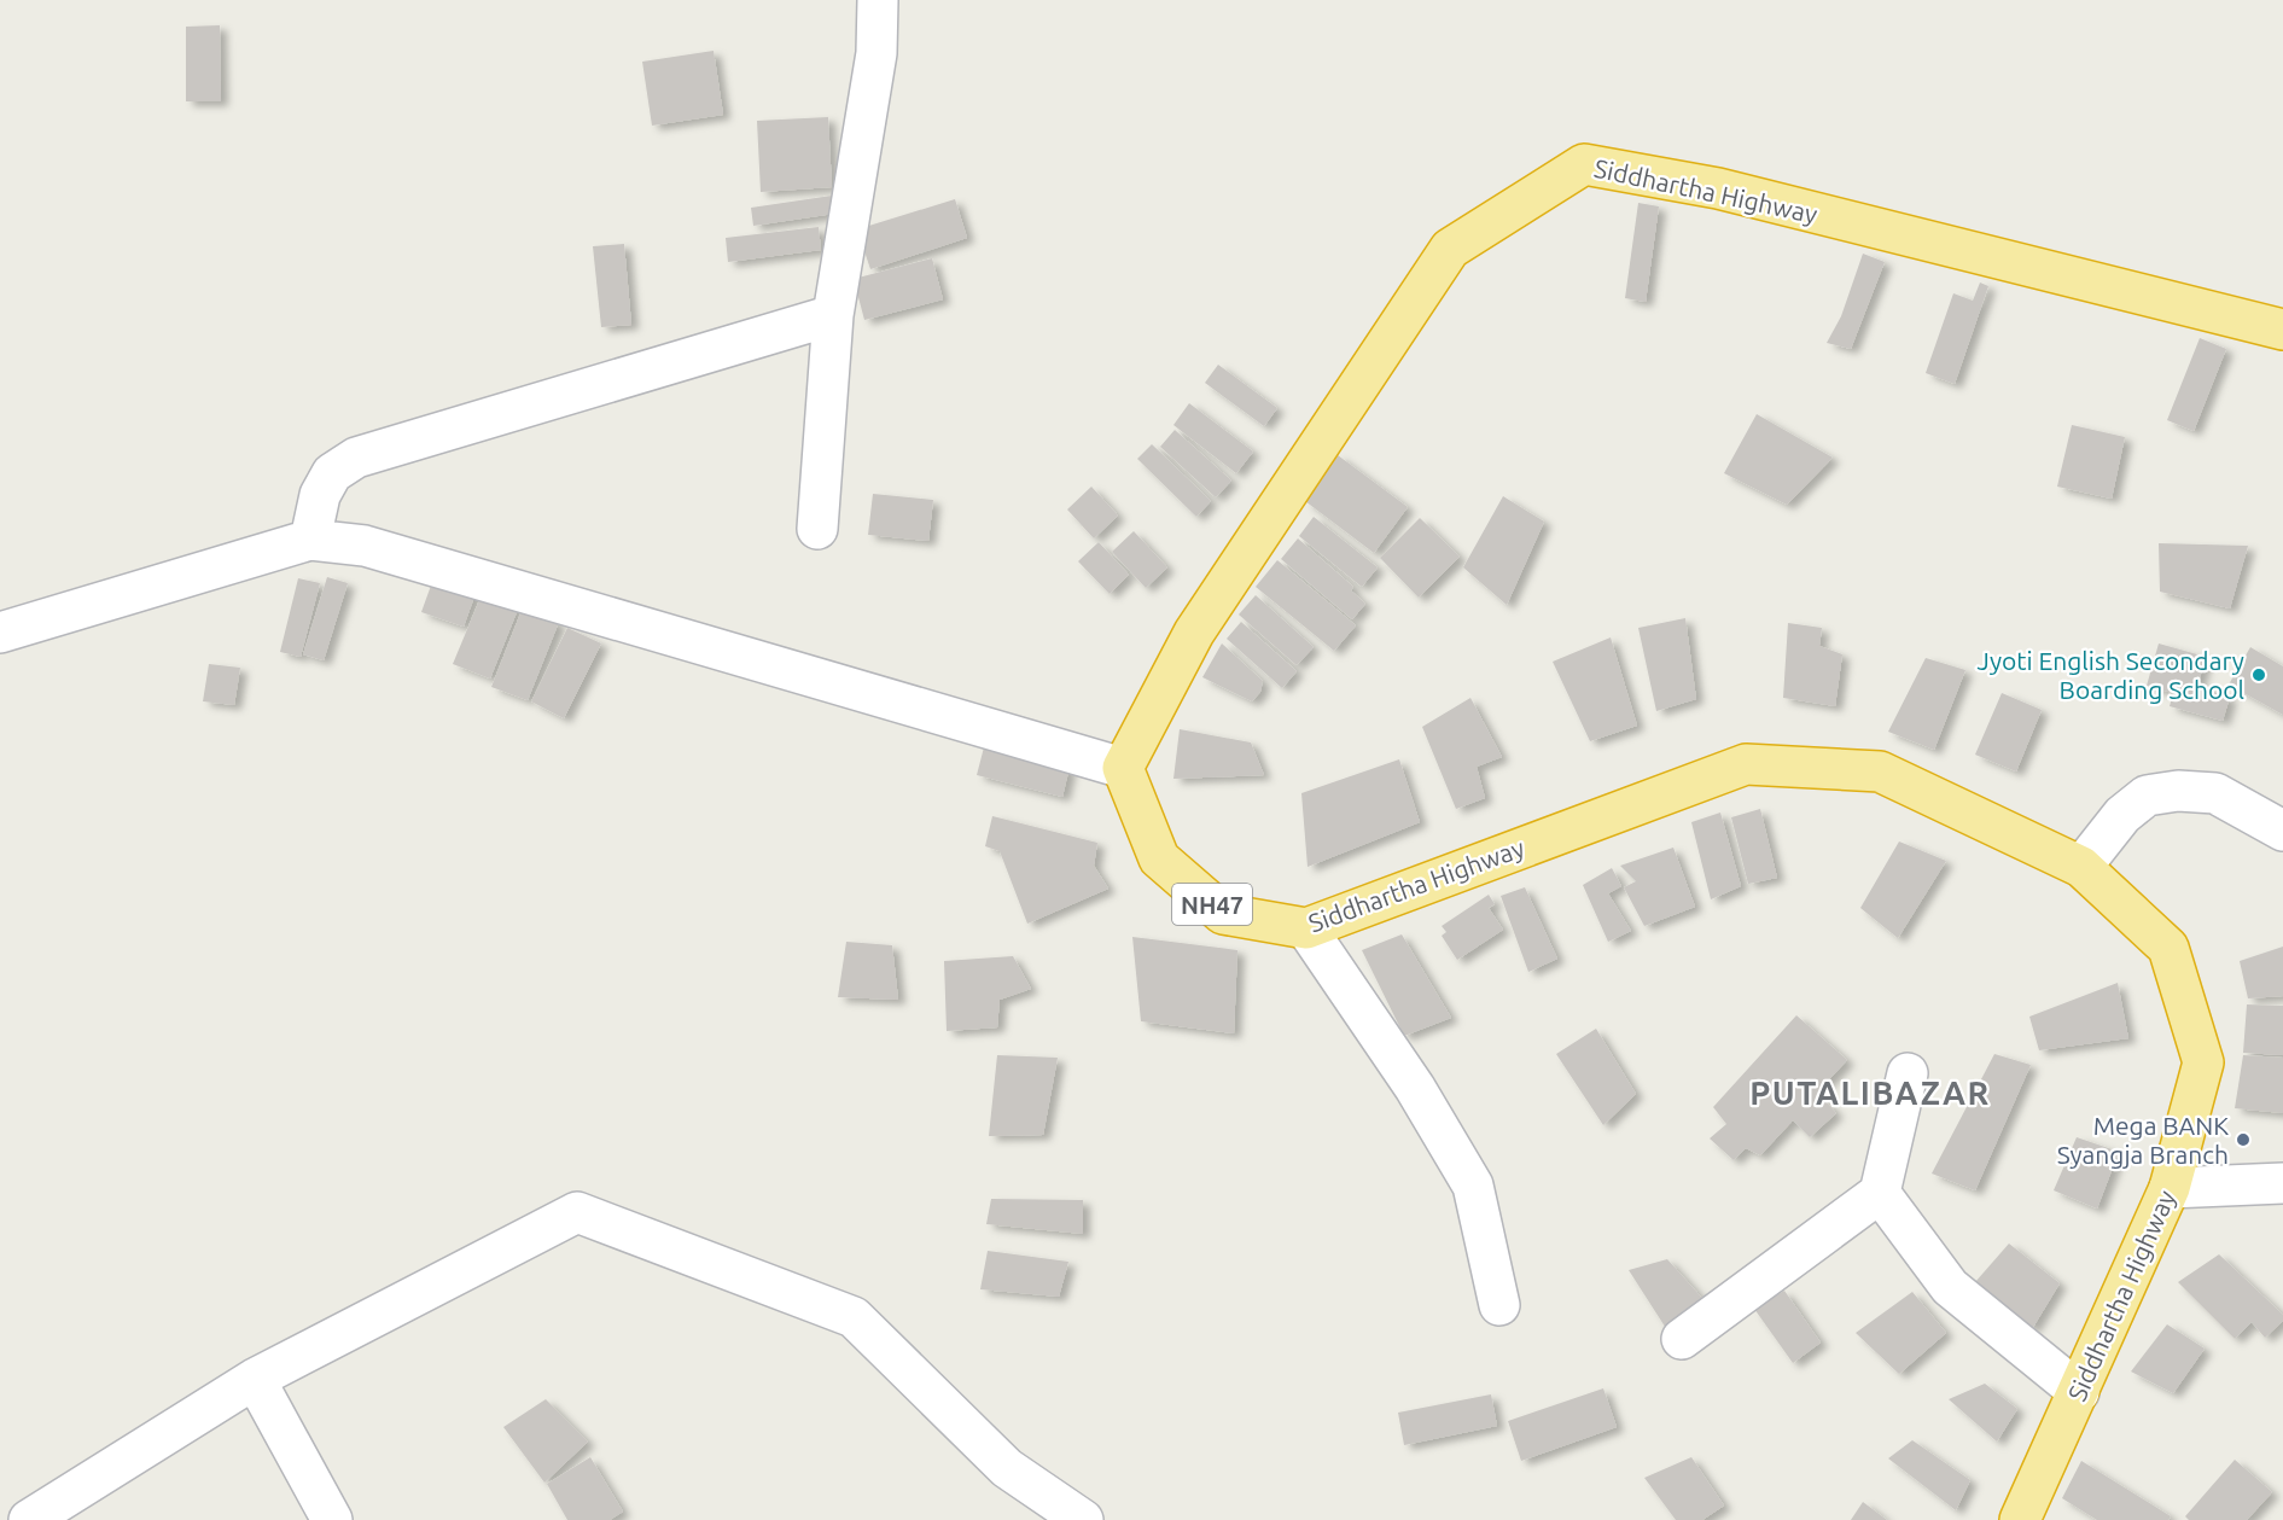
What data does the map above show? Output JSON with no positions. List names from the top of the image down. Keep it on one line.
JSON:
{"streets":{"highway":["Siddhartha Highway","NH47"]},"districts":["PUTALIBAZAR"],"places":["Jyoti English Secondary Boarding School","Mega BANK Syangja Branch"]}
